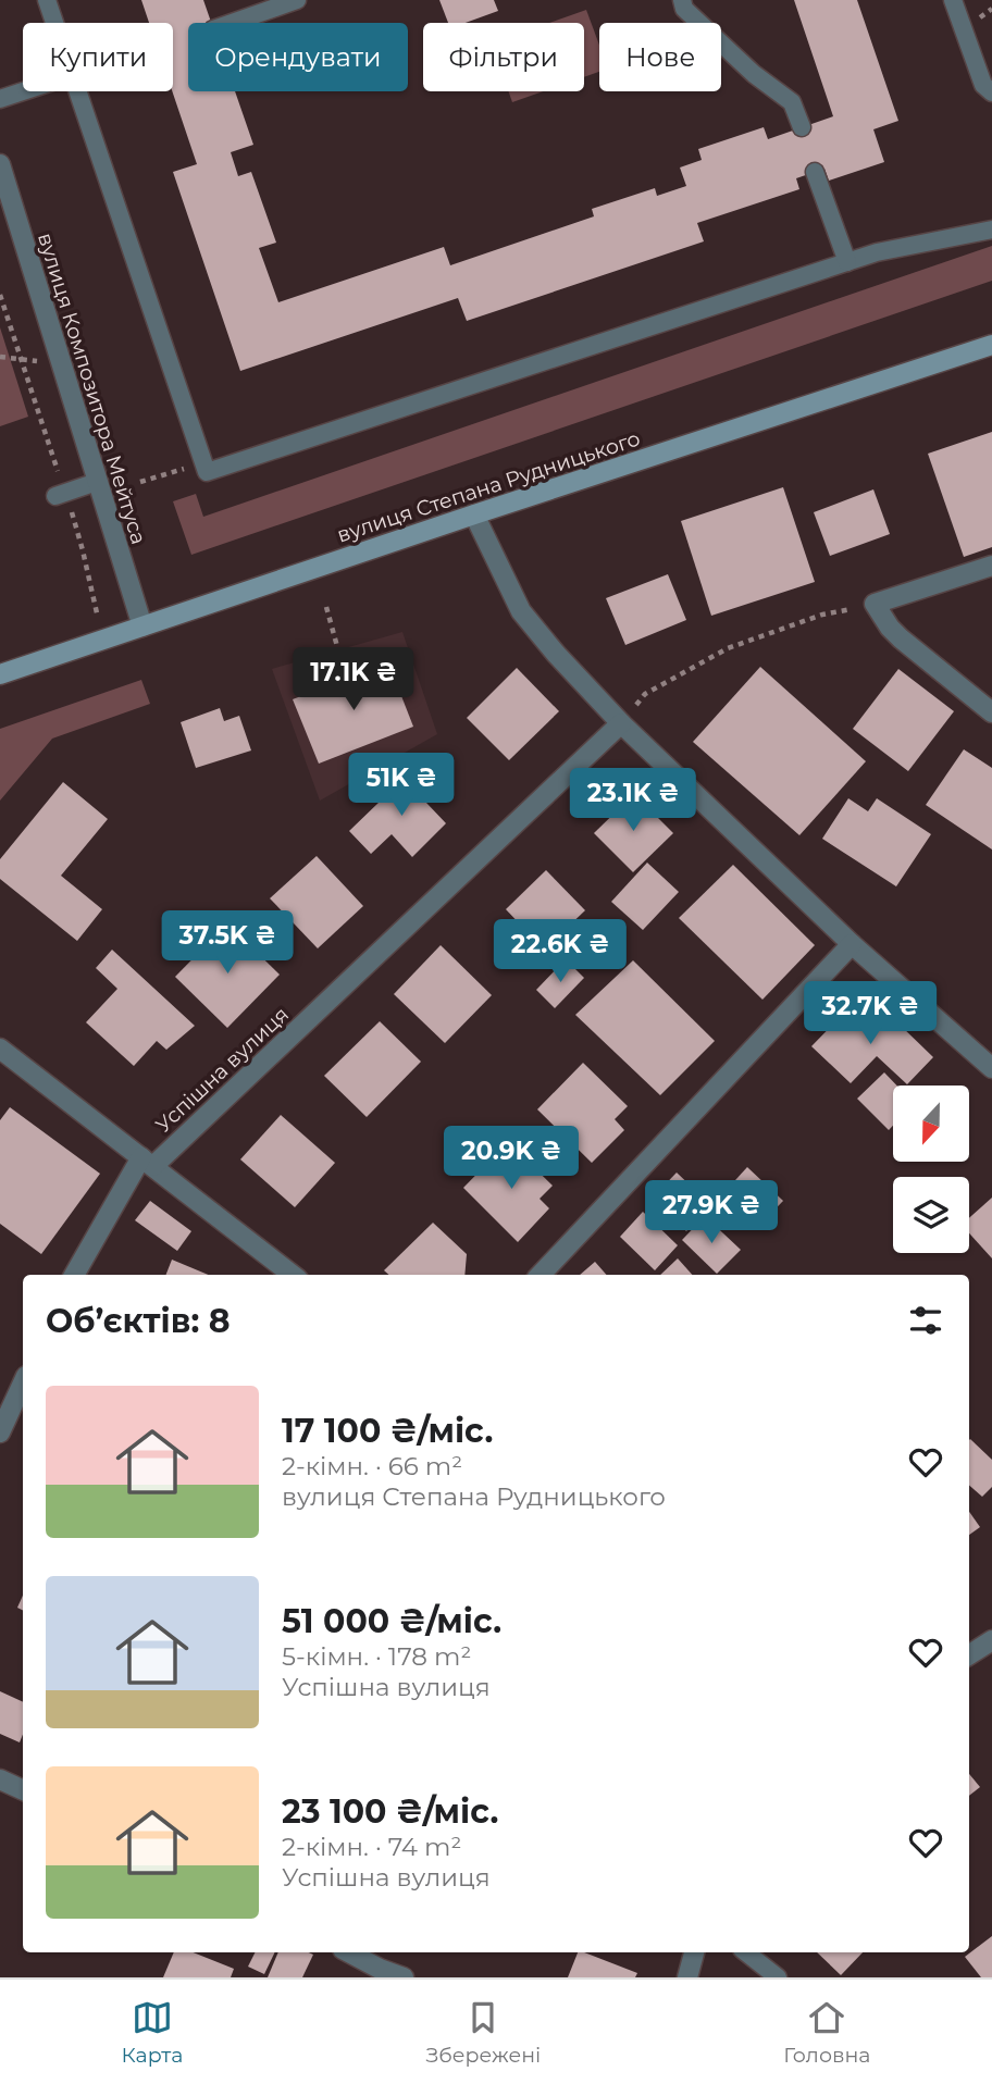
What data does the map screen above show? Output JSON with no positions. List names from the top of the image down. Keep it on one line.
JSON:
{"streets":{"main road":["вулиця Степана Рудницького"],"street":["вулиця Композитора Мейтуса","Успішна вулиця"]},"crossings":[["вулиця Композитора Мейтуса","вулиця Степана Рудницького"]],"north":"bottom","page":{"chip":["Купити","Орендувати","Фільтри","Нове"],"price":["17.1K ₴","51K ₴","23.1K ₴","37.5K ₴","22.6K ₴","32.7K ₴","20.9K ₴","27.9K ₴"],"heading":"Об’єктів: 8","list":[{"name":"17 100 ₴/міс.","note":"2-кімн. · 66 m² · вулиця Степана Рудницького"},{"name":"51 000 ₴/міс.","note":"5-кімн. · 178 m² · Успішна вулиця"},{"name":"23 100 ₴/міс.","note":"2-кімн. · 74 m² · Успішна вулиця"}],"tabs":["Карта","Збережені","Головна"]}}
